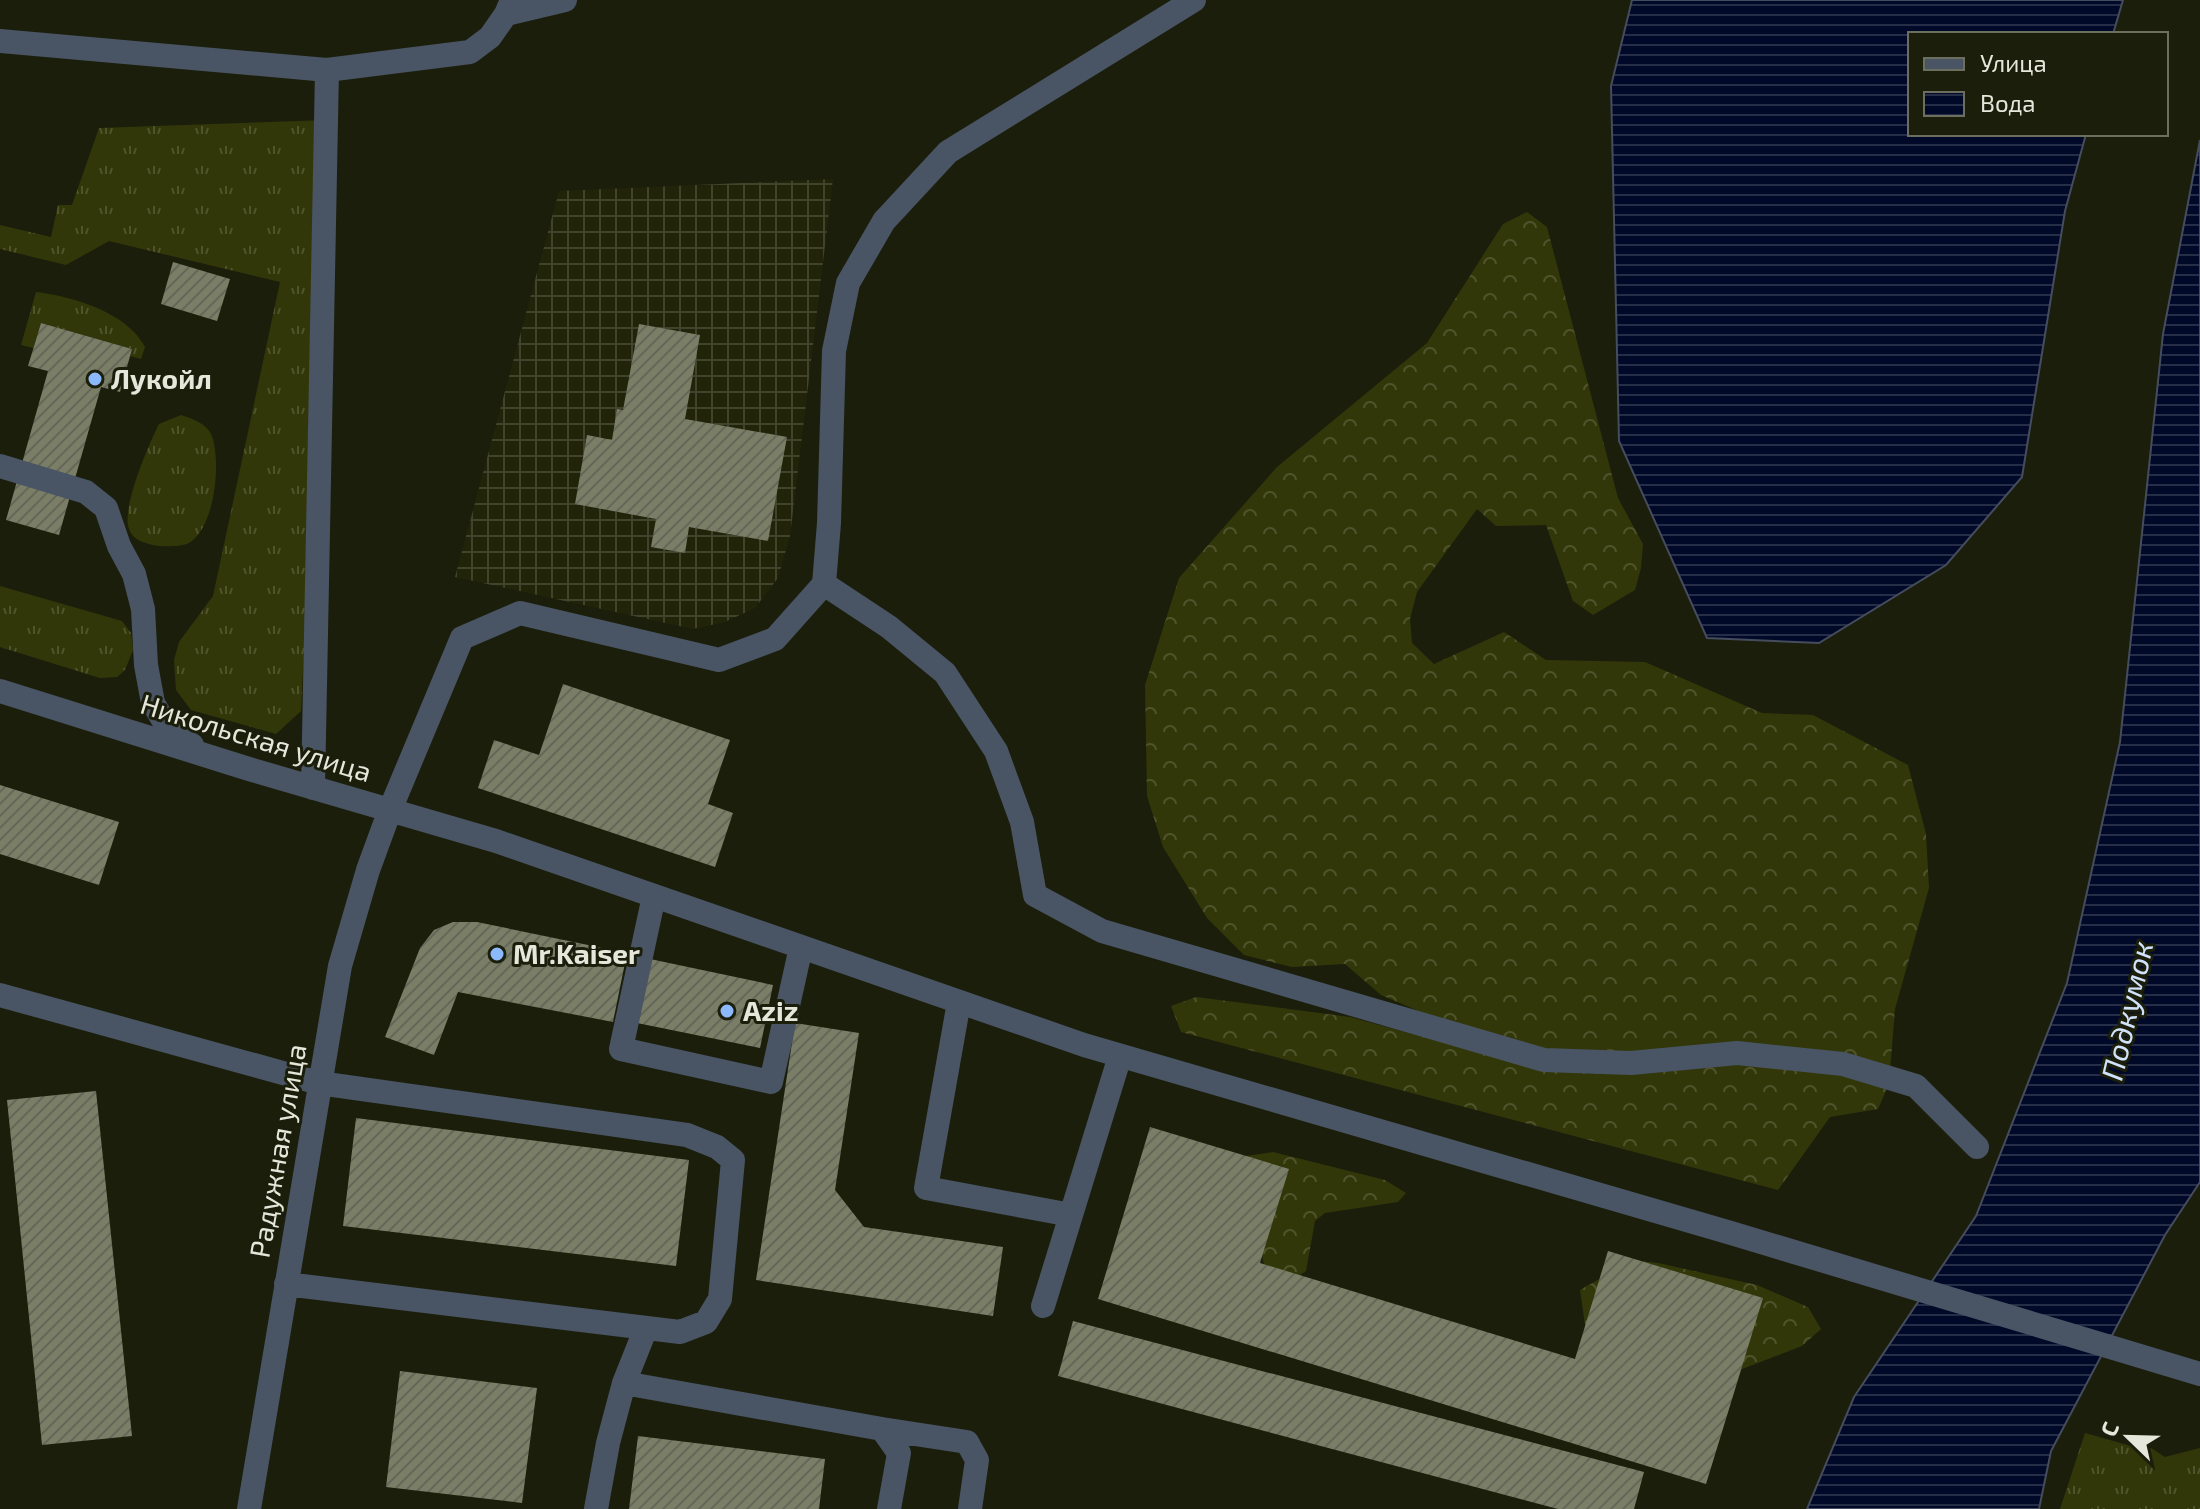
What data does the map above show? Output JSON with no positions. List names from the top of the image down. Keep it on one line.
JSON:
{"streets":{"street":["Никольская улица","Радужная улица"]},"crossings":[["Никольская улица","Радужная улица"]],"water":["Подкумок"],"places":["Лукойл","Mr.Kaiser","Aziz"],"legend":["Улица","Вода"],"north":"top left"}
